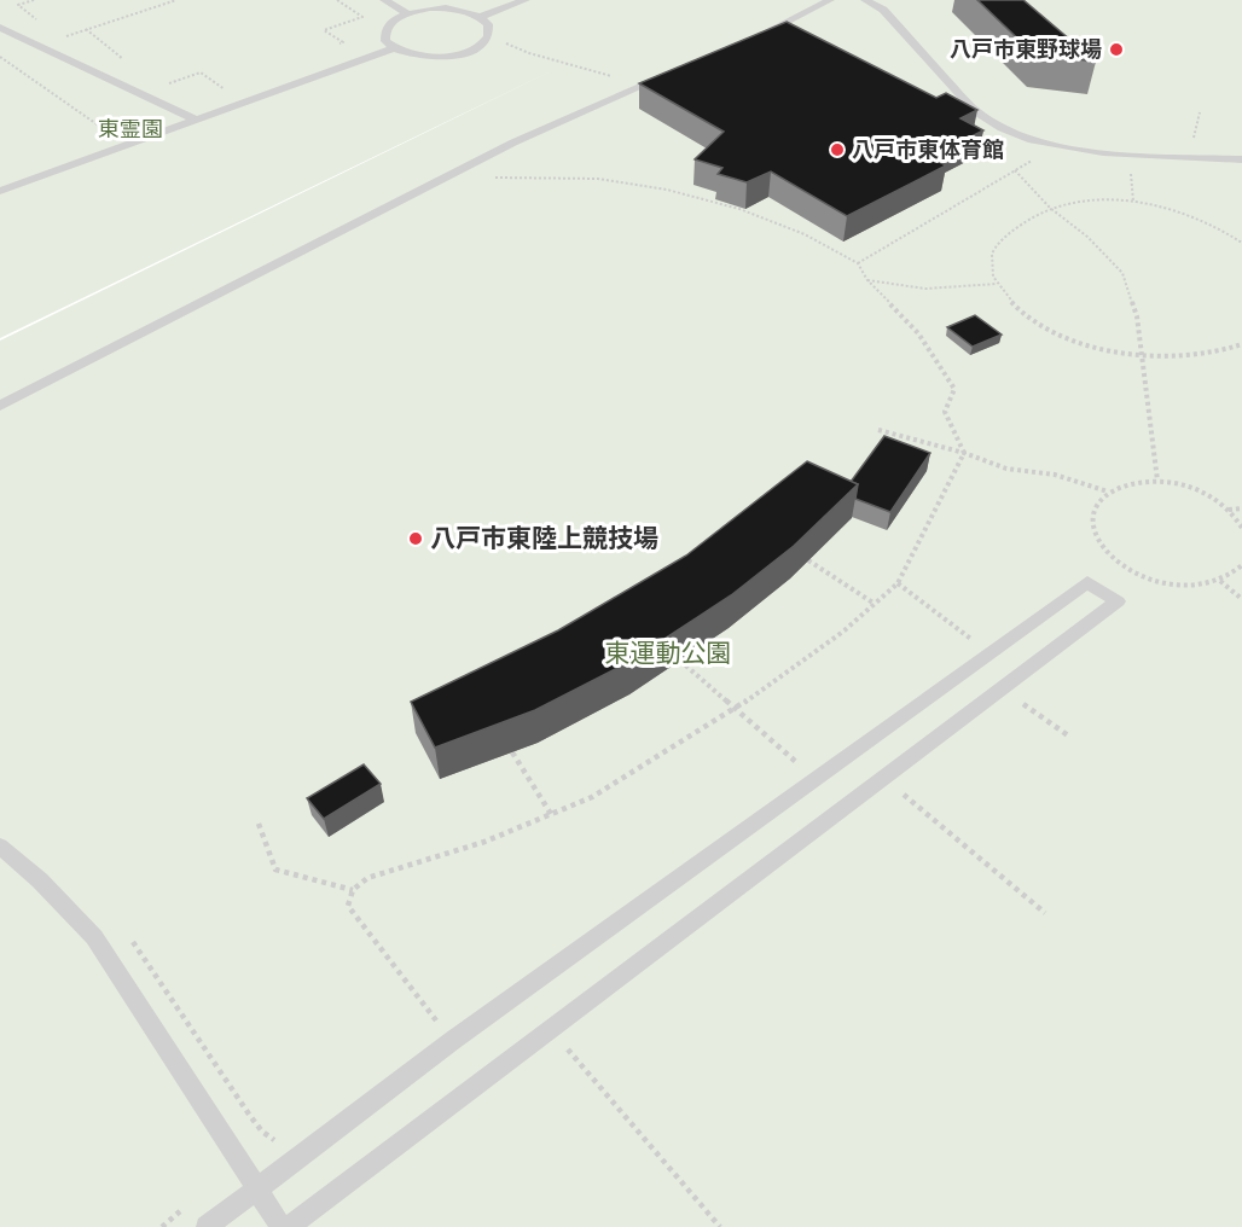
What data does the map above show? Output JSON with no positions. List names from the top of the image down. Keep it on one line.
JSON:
{"parks":["東霊園","東運動公園"],"places":["八戸市東野球場","八戸市東体育館","八戸市東陸上競技場"]}
